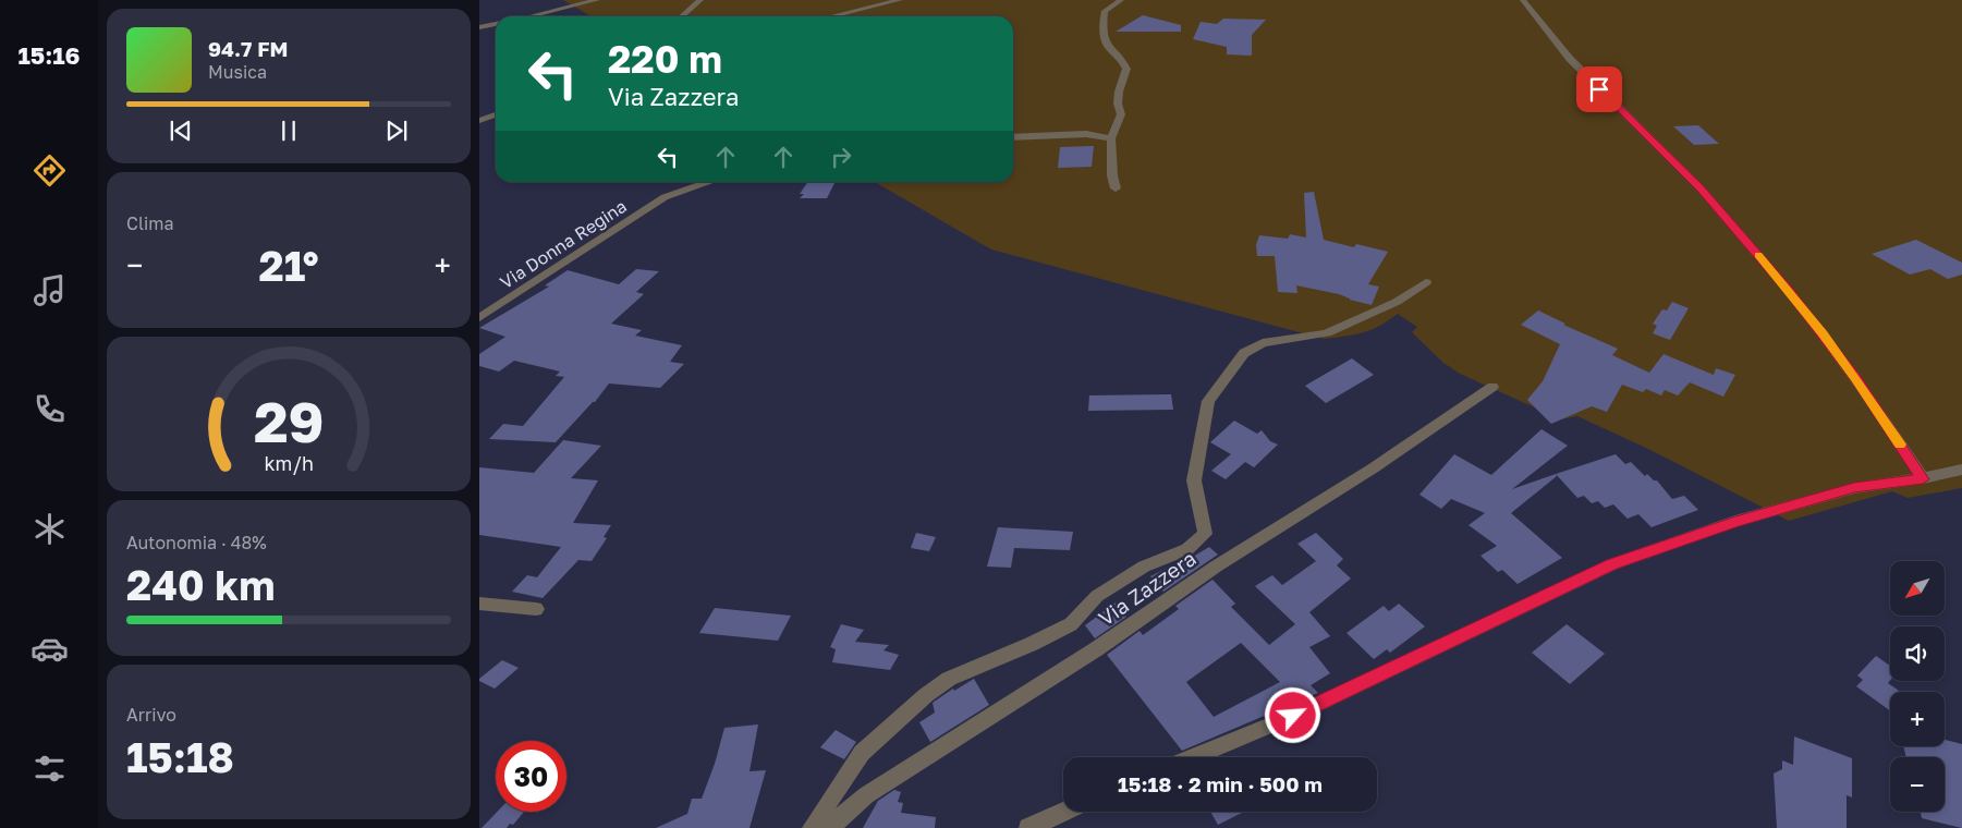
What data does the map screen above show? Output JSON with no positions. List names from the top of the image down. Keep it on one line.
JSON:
{"streets":{"street":["Via Donna Regina","Via Zazzera"]},"north":"bottom left","page":{"tabs":"15:16","turn":["220 m","Via Zazzera"],"song":["94.7 FM","Musica"],"tile":["Clima",["Autonomia · 48%","240 km"],["Arrivo","15:18"]],"heat":["−","21°","+"],"map_buttons":["+","−"],"limit":"30","trip":"15:18 · 2 min · 500 m","gauge":["29","km/h"]}}
